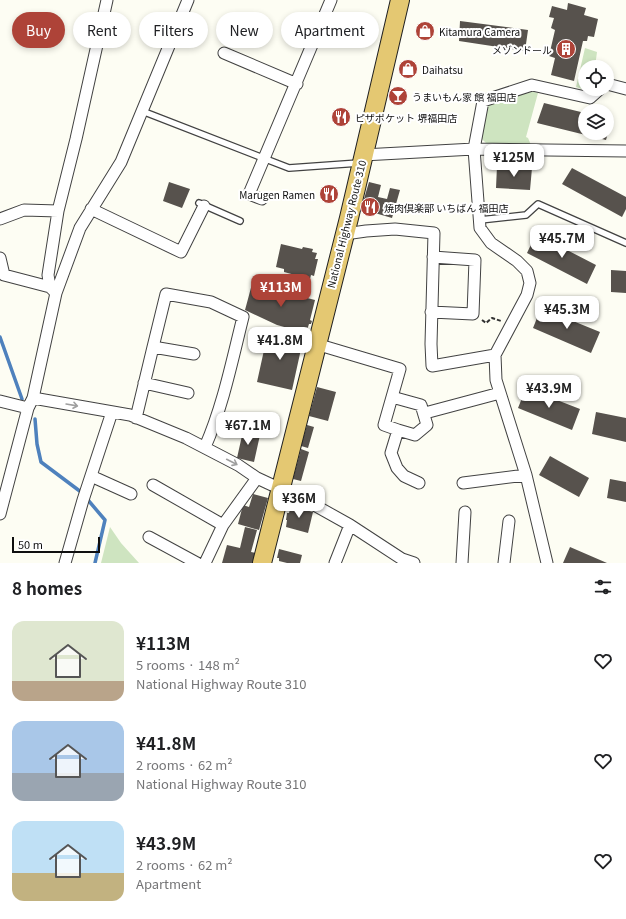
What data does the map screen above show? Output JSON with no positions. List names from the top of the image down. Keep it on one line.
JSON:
{"streets":{"highway":["National Highway Route 310"]},"places":{"shop":["Kitamura Camera","Daihatsu"],"building":["メゾンドール"],"bar":["うまいもん家 館 福田店"],"restaurant":["ピザポケット 堺福田店","Marugen Ramen","焼肉倶楽部 いちばん 福田店"]},"scale_bar":"50 m","page":{"chip":["Buy","Rent","Filters","New","Apartment"],"price":["¥125M","¥45.7M","¥113M","¥45.3M","¥41.8M","¥43.9M","¥67.1M","¥36M"],"scale":"50 m","heading":"8 homes","list":[{"name":"¥113M","note":"5 rooms · 148 m² · National Highway Route 310"},{"name":"¥41.8M","note":"2 rooms · 62 m² · National Highway Route 310"},{"name":"¥43.9M","note":"2 rooms · 62 m² · Apartment"}]}}
